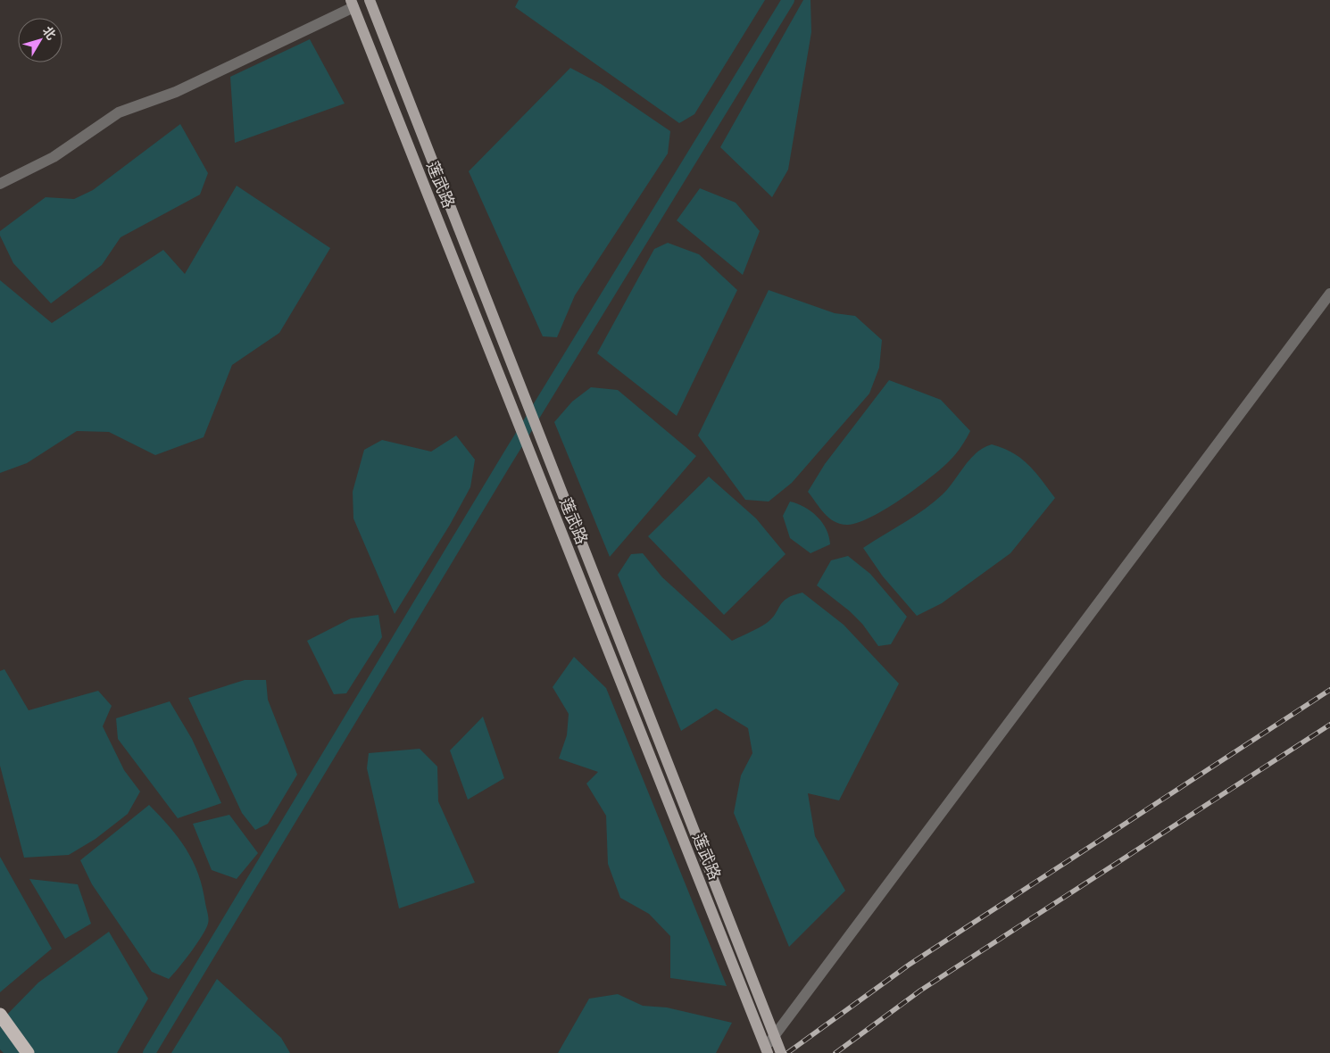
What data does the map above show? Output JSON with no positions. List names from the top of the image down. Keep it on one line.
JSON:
{"streets":{"main road":["莲武路"]},"north":"top right"}
